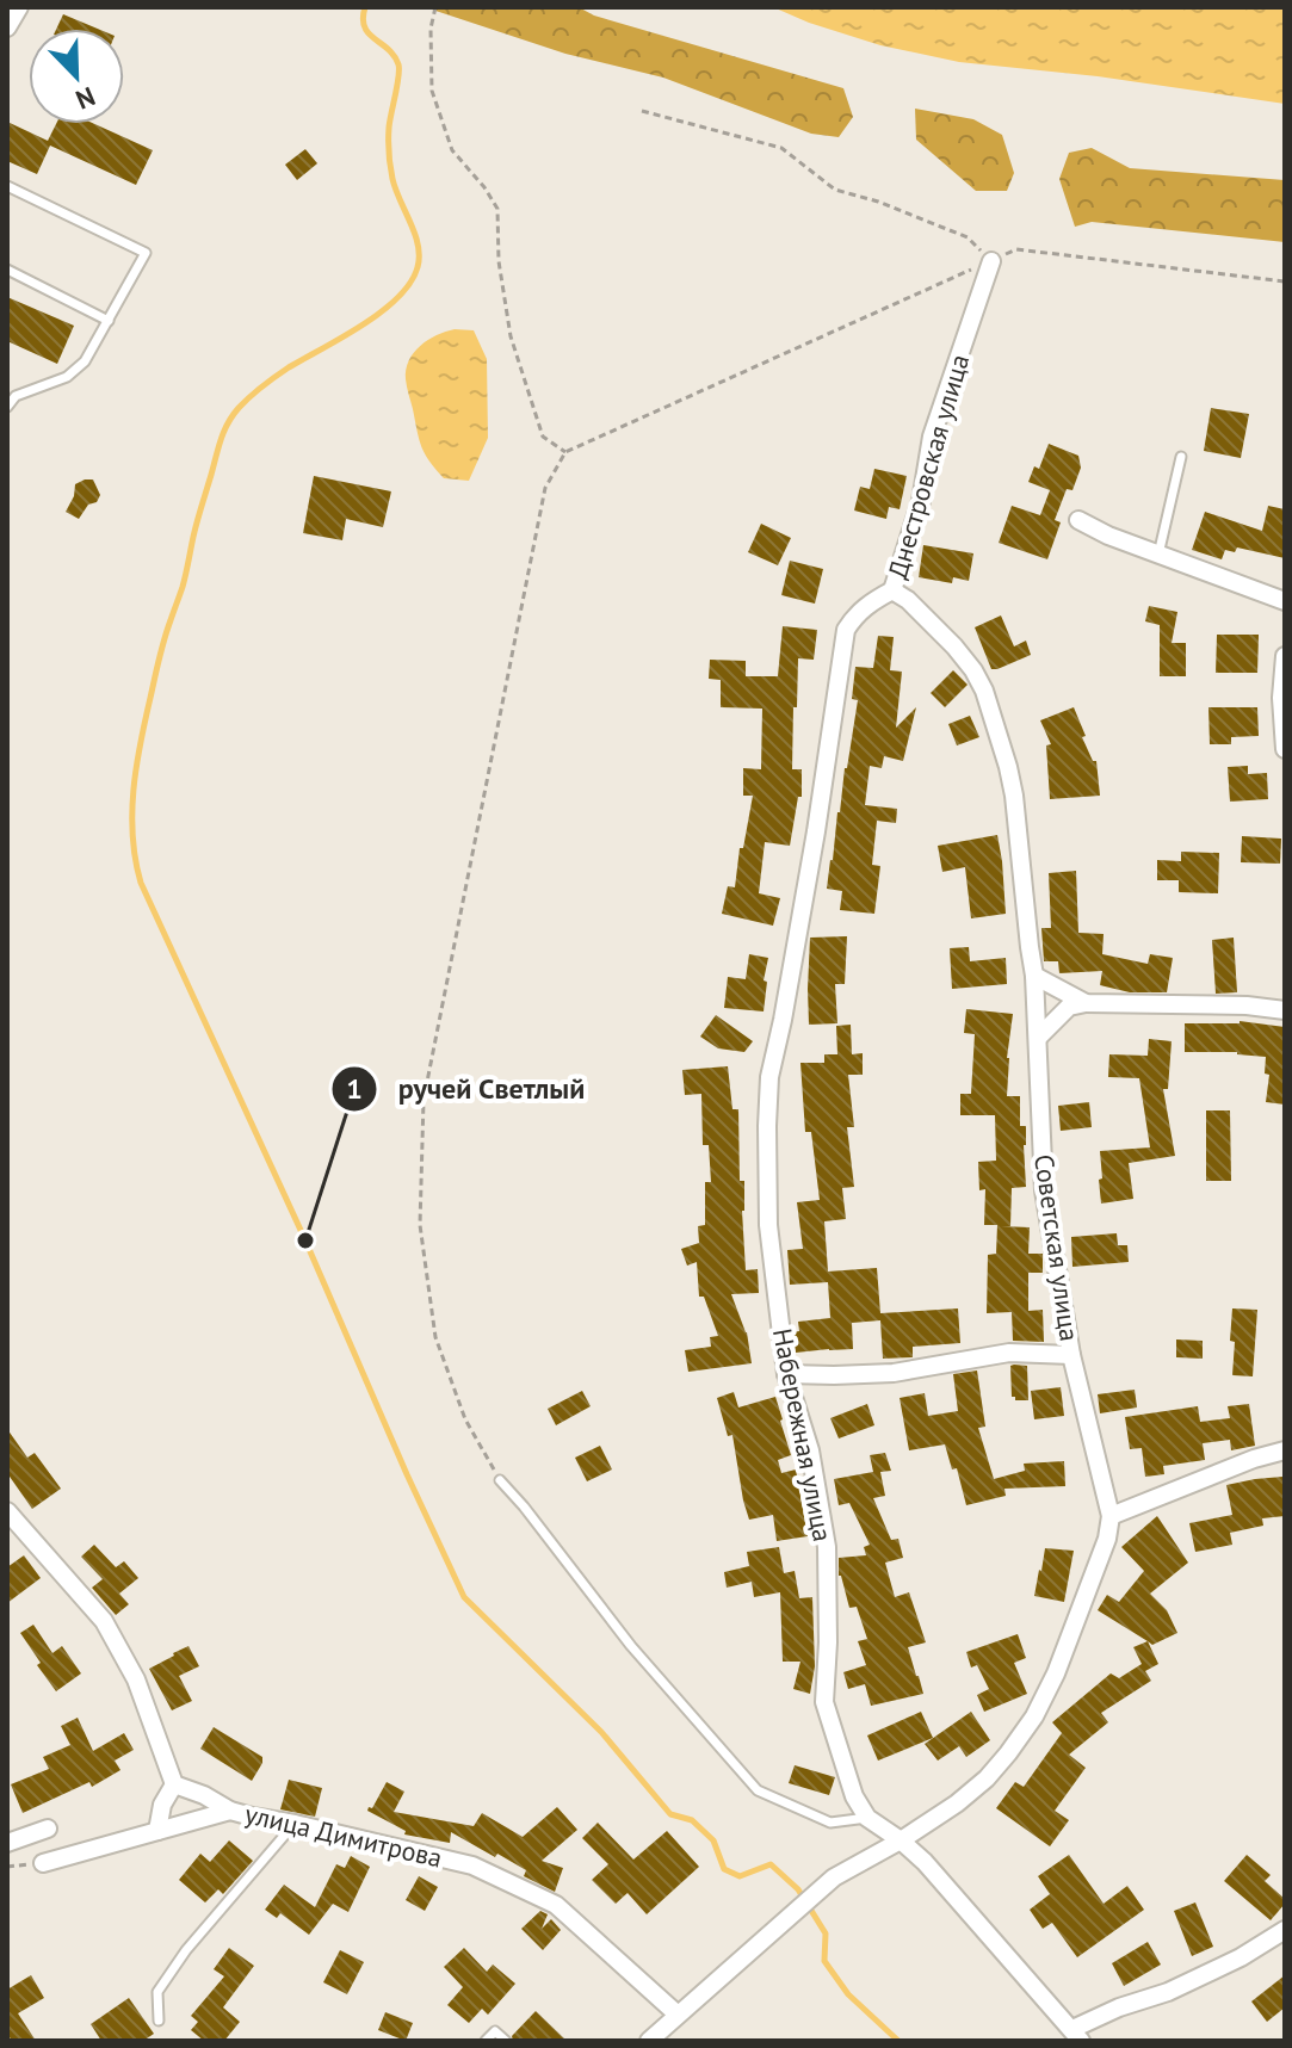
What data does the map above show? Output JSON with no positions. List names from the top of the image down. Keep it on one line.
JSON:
{"streets":{"street":["Днестровская улица","Советская улица","Набережная улица","улица Димитрова"]},"crossings":[["Днестровская улица","Советская улица"],["Днестровская улица","Набережная улица"]],"places":["ручей Светлый"],"north":"bottom right"}
